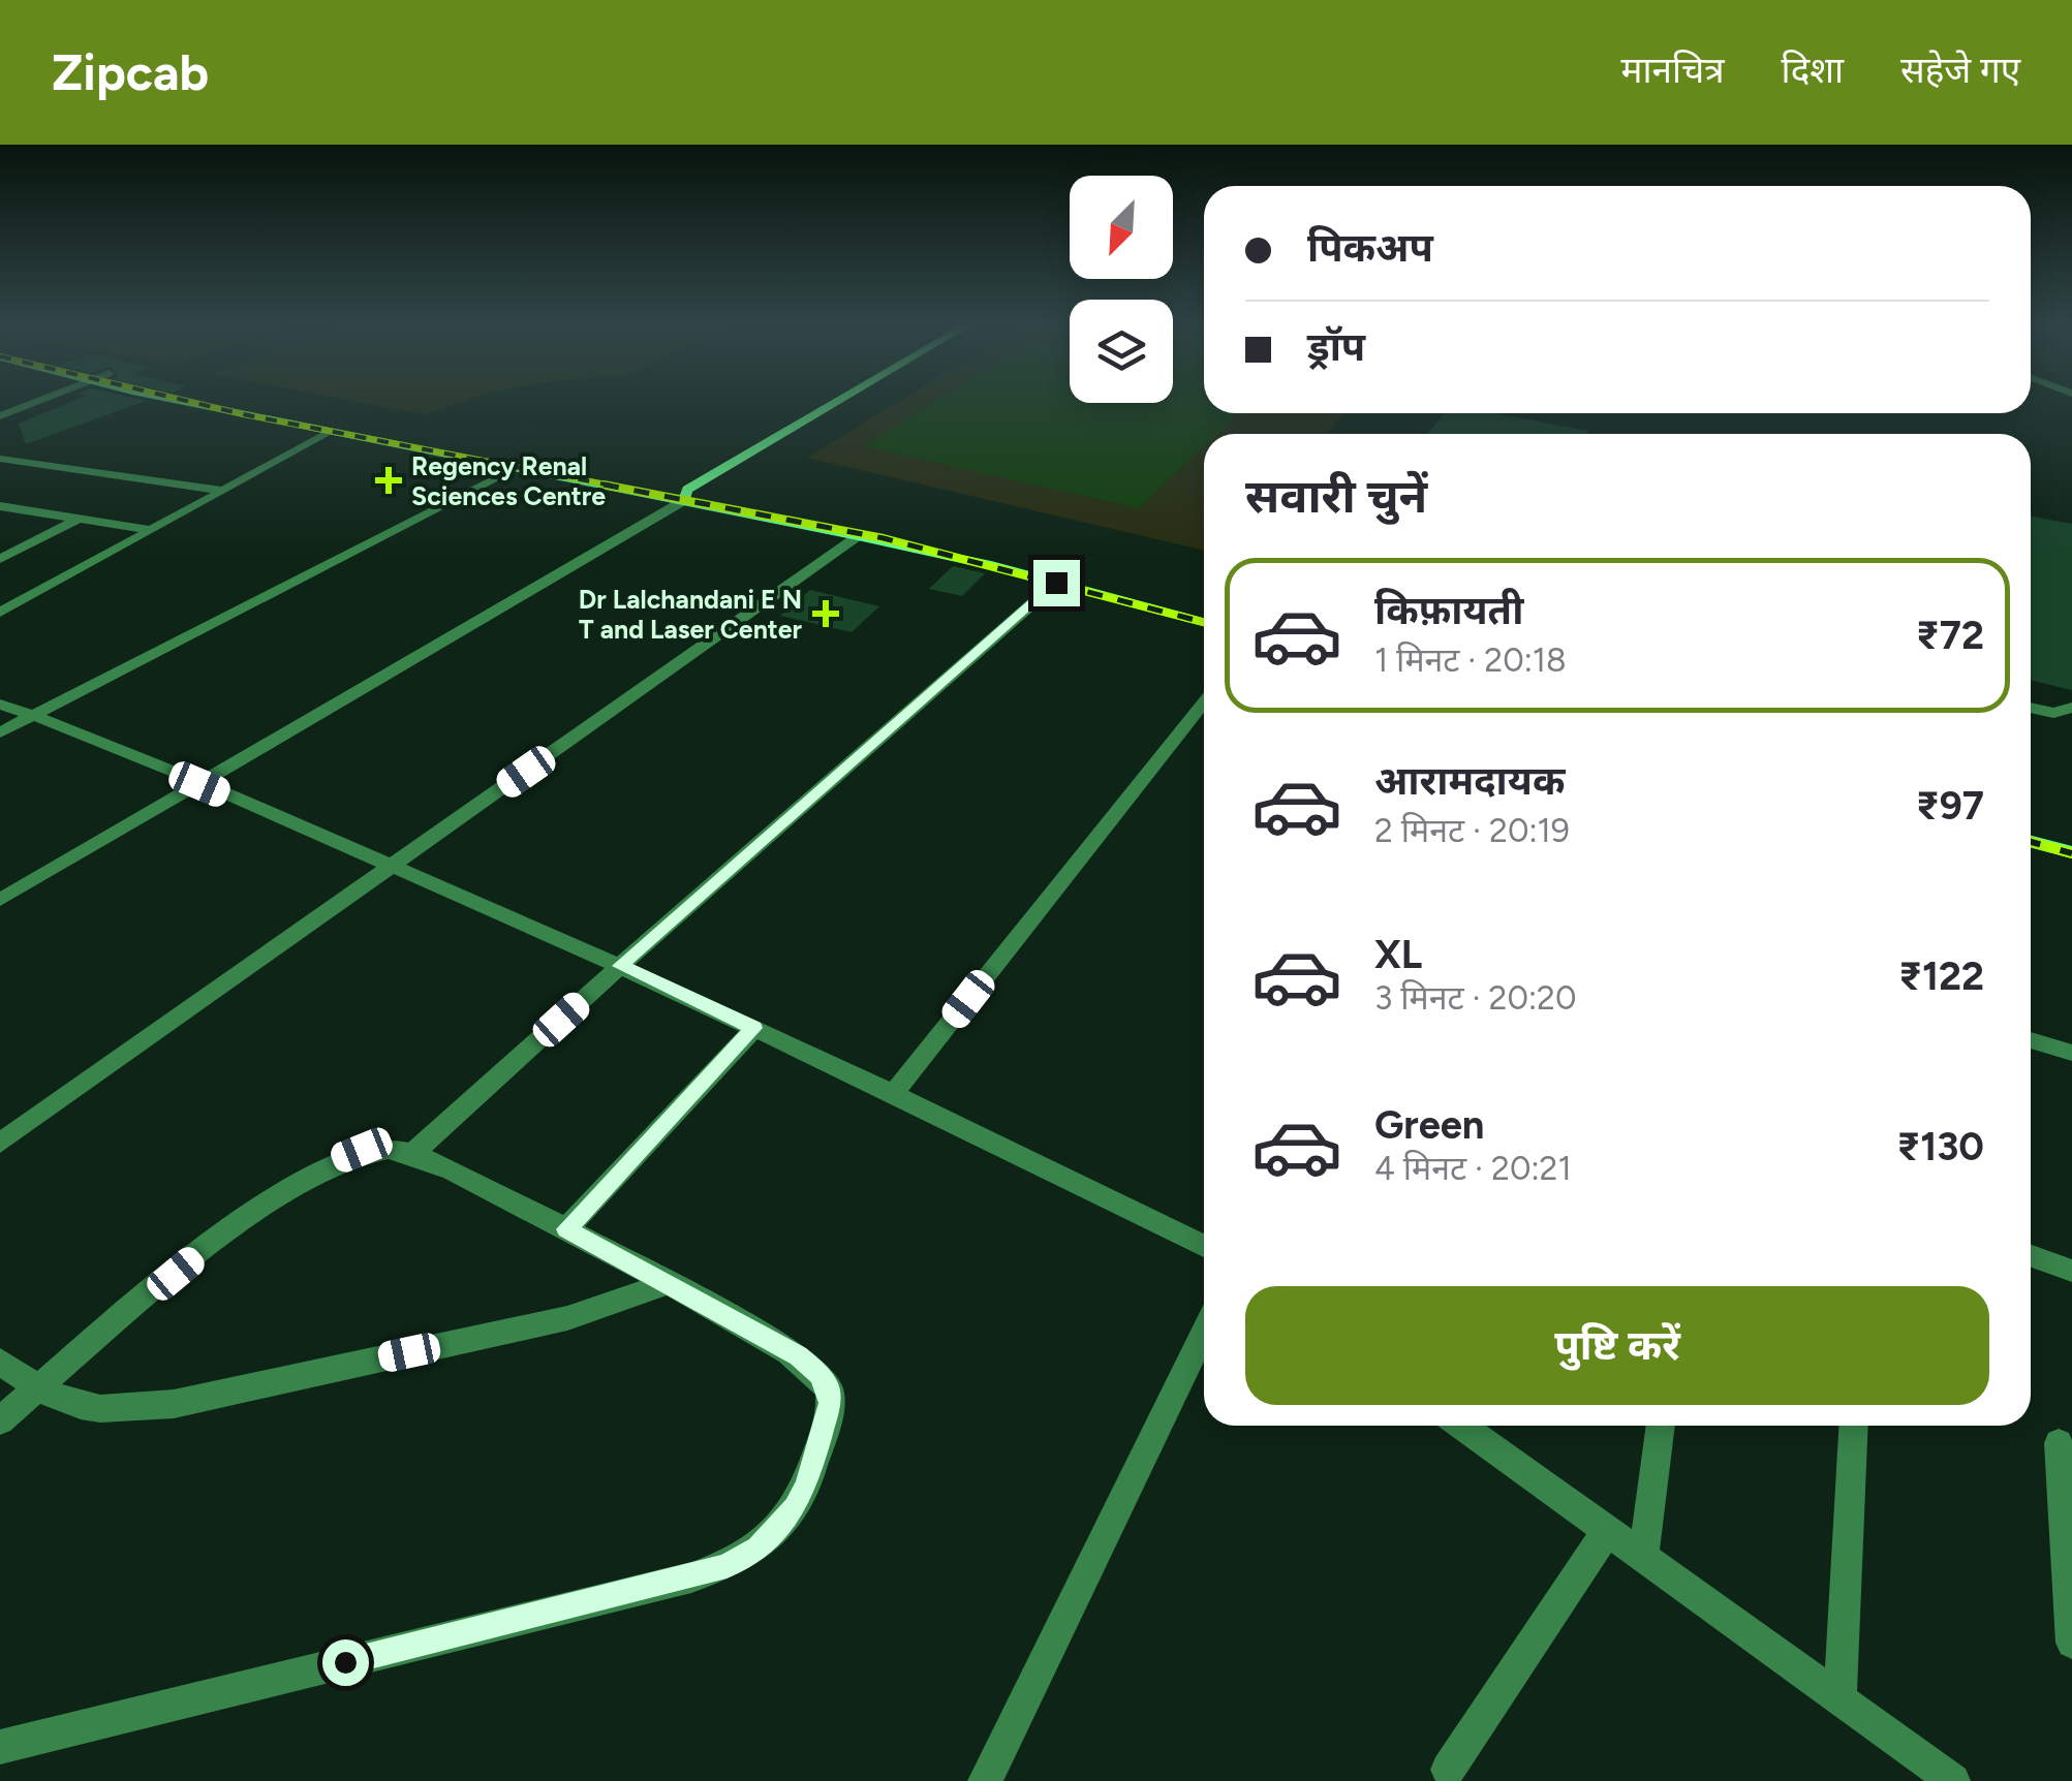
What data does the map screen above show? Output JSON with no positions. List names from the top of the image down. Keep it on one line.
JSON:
{"places":{"health":["Regency Renal Sciences Centre","Dr Lalchandani E N T and Laser Center"]},"north":"bottom left","page":{"header":"Zipcab","nav":["मानचित्र","दिशा","सहेजे गए"],"banner":["पिकअप","ड्रॉप"],"heading":"सवारी चुनें","list":[{"name":"किफ़ायती","note":"1 मिनट · 20:18","value":"₹72"},{"name":"आरामदायक","note":"2 मिनट · 20:19","value":"₹97"},{"name":"XL","note":"3 मिनट · 20:20","value":"₹122"},{"name":"Green","note":"4 मिनट · 20:21","value":"₹130"}],"buttons":"पुष्टि करें"}}
